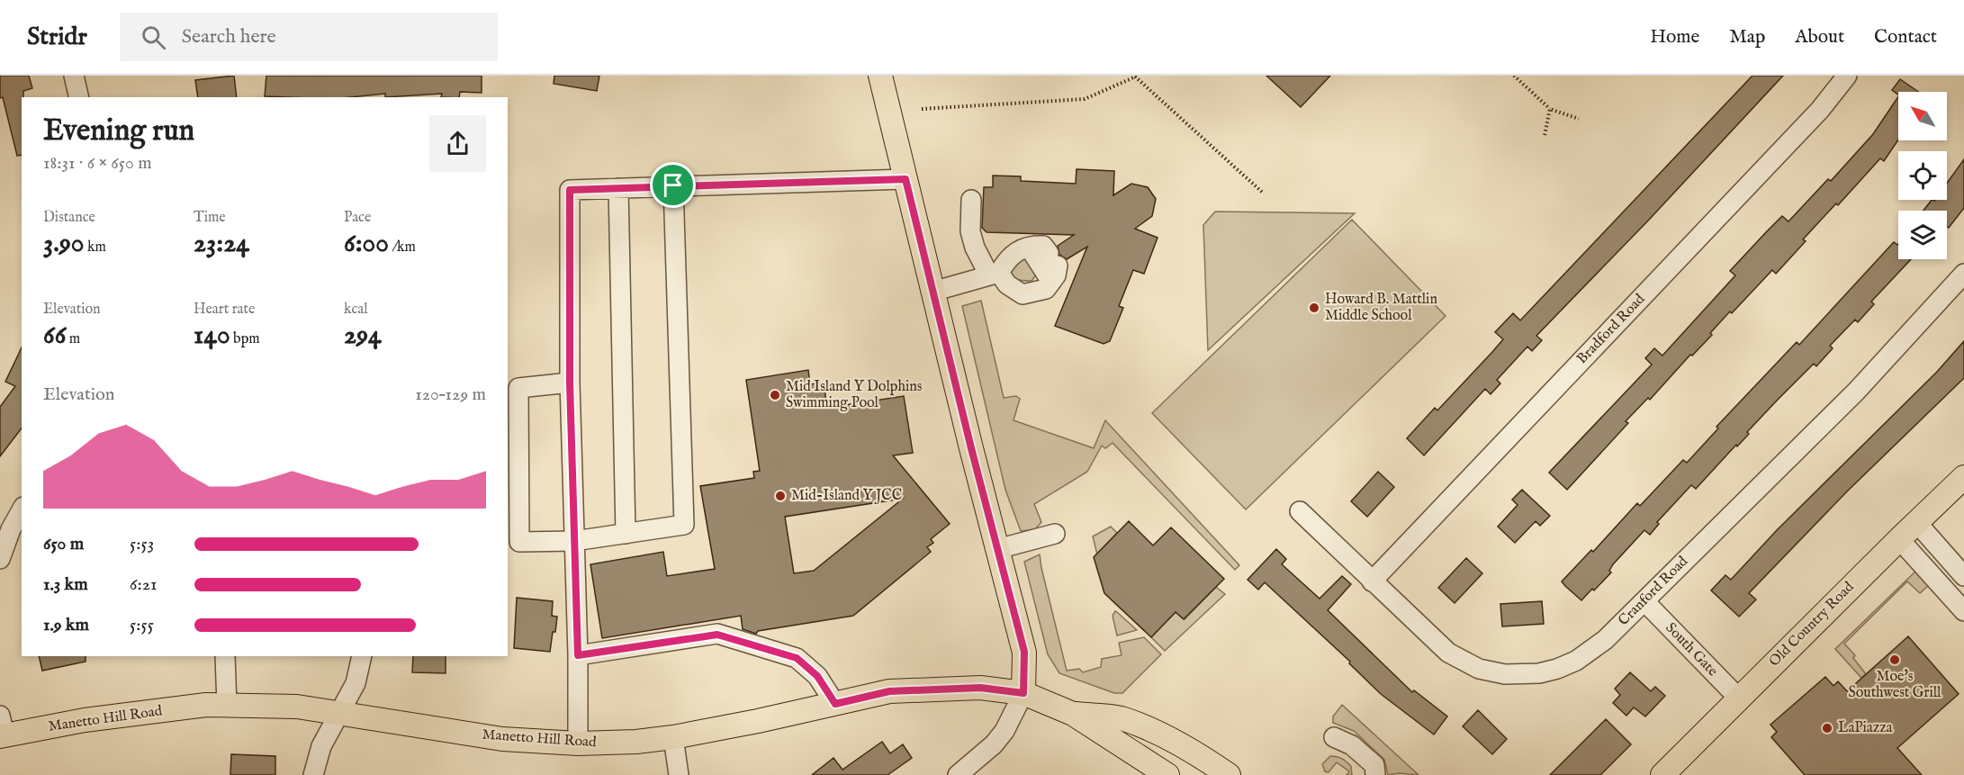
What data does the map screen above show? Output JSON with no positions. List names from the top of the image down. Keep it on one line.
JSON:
{"streets":{"main road":["Old Country Road","Manetto Hill Road"],"street":["Bradford Road","Cranford Road","South Gate"]},"crossings":[["Bradford Road","Cranford Road"],["Cranford Road","South Gate"],["Old Country Road","South Gate"]],"places":["Howard B. Mattlin Middle School","Mid Island Y Dolphins Swimming Pool","Mid-Island Y JCC","Moe's Southwest Grill","LaPiazza"],"north":"top left","page":{"header":"Stridr","search":"Search here","nav":["Home","Map","About","Contact"],"heading":["Evening run","18:31 · 6 × 650 m"],"stats":[["Distance","3.90 km"],["Time","23:24"],["Pace","6:00 /km"],["Elevation","66 m"],["Heart rate","140 bpm"],["kcal","294"]],"chart":["Elevation","120–129 m"],"list":[{"name":"650 m","note":"5:53"},{"name":"1.3 km","note":"6:21"},{"name":"1.9 km","note":"5:55"}]}}
